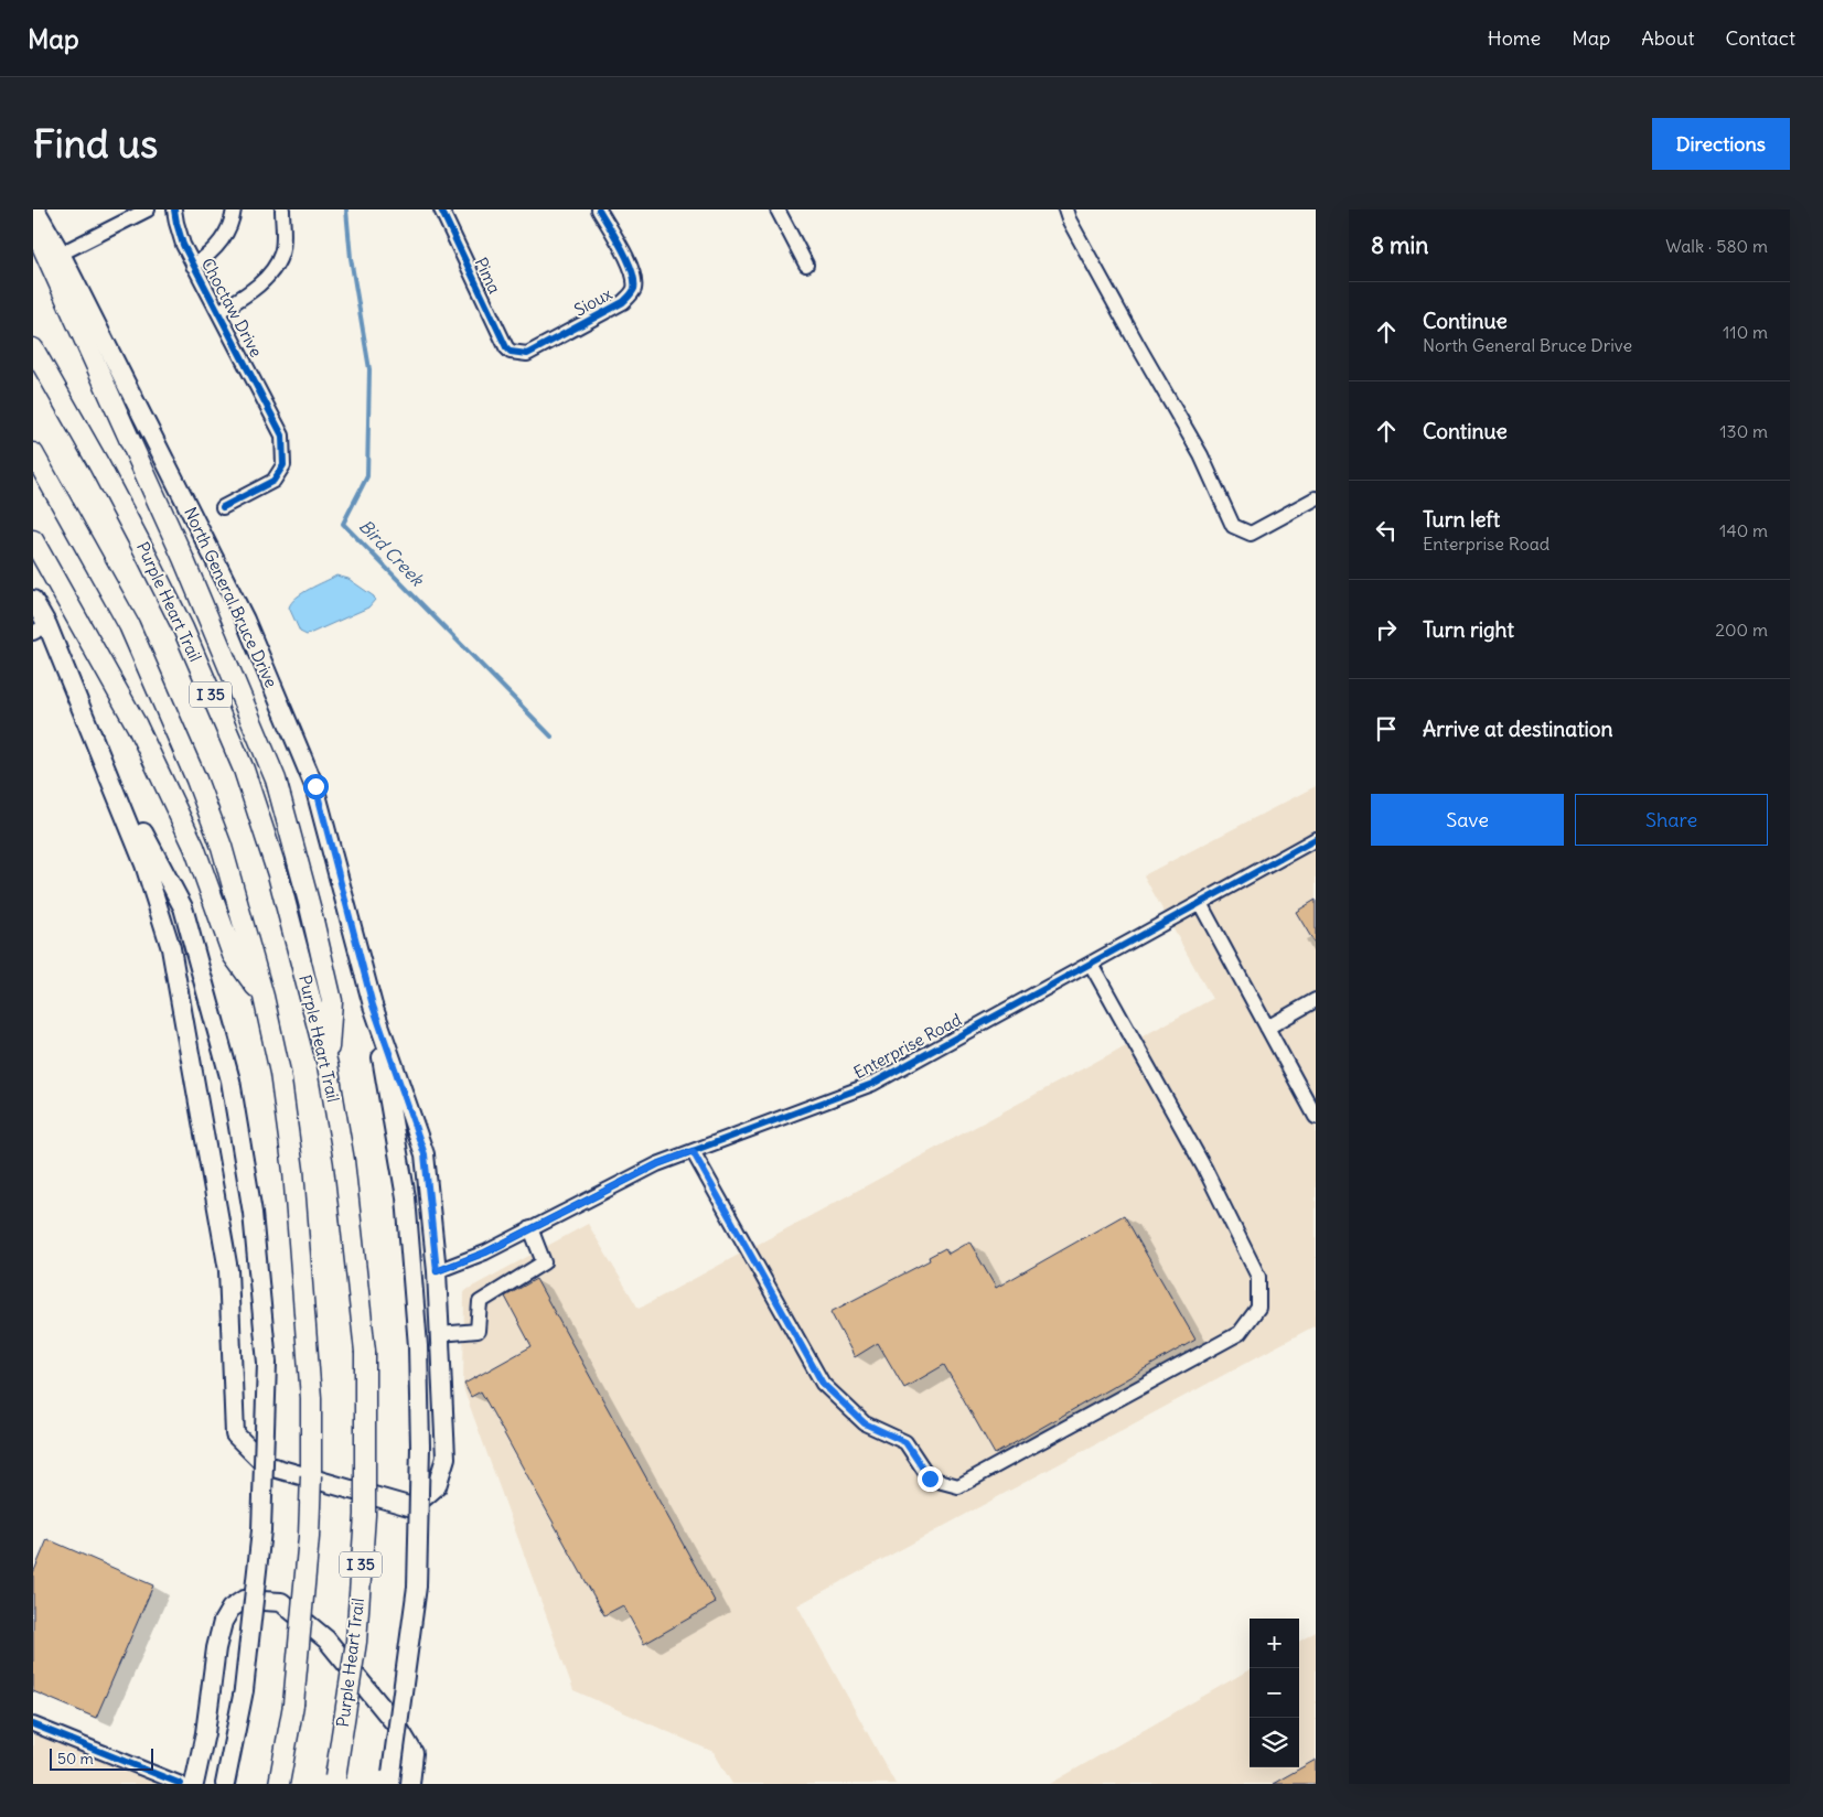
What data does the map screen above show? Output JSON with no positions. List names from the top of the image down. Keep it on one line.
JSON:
{"streets":{"highway":["Purple Heart Trail","I 35"],"main road":["North General Bruce Drive"],"street":["Pima","Sioux","Choctaw Drive","Enterprise Road"]},"crossings":[["Pima","Sioux"]],"water":["Bird Creek"],"scale_bar":"50 m","page":{"header":"Map","nav":["Home","Map","About","Contact"],"buttons":["Directions",["Save","Share"]],"title":"Find us","heading":["8 min","Walk · 580 m"],"list":[["Continue","North General Bruce Drive","110 m"],["Continue","130 m"],["Turn left","Enterprise Road","140 m"],["Turn right","200 m"],"Arrive at destination"],"map_buttons":["+","−"],"scale":"50 m"}}
